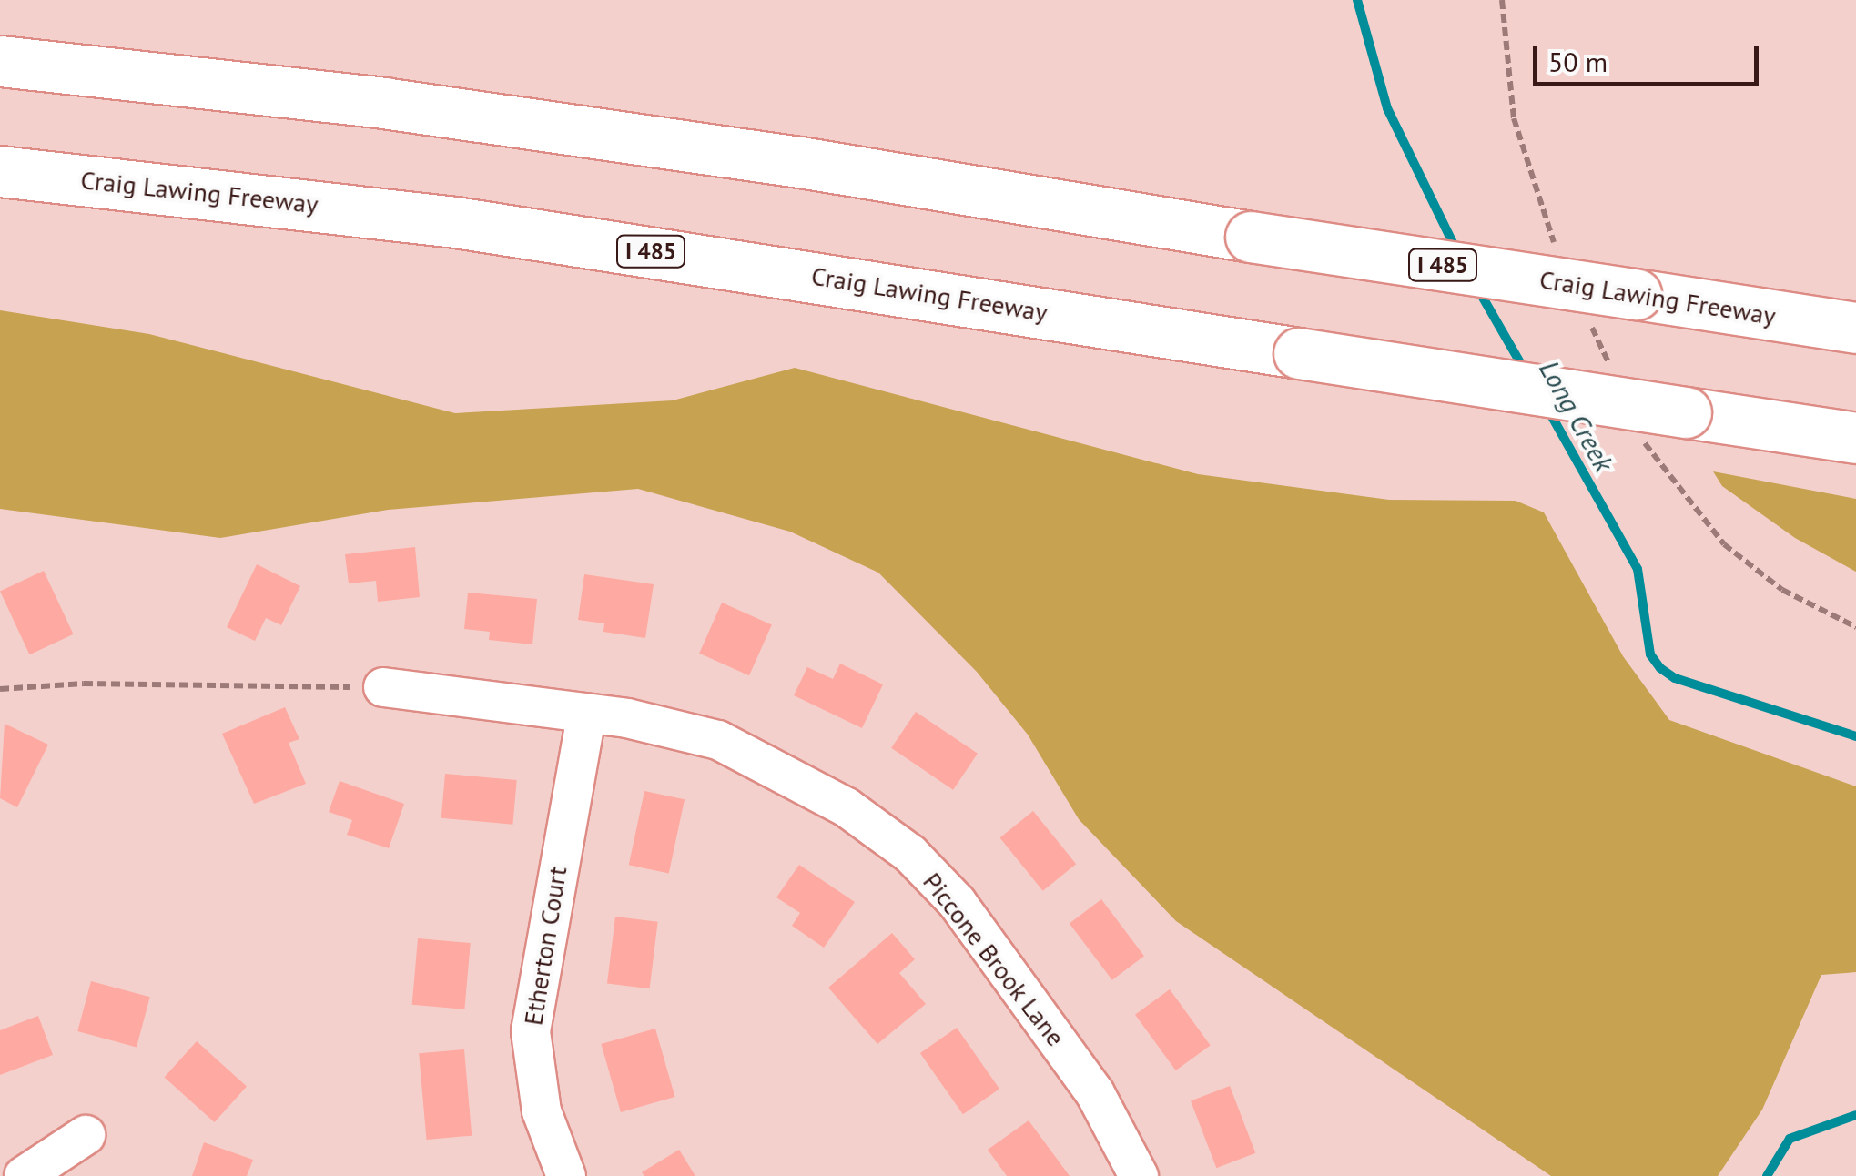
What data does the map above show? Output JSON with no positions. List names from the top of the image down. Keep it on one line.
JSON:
{"streets":{"highway":["Craig Lawing Freeway","I 485"],"street":["Etherton Court","Piccone Brook Lane"]},"crossings":[["Etherton Court","Piccone Brook Lane"]],"water":["Long Creek"],"scale_bar":"50 m"}
